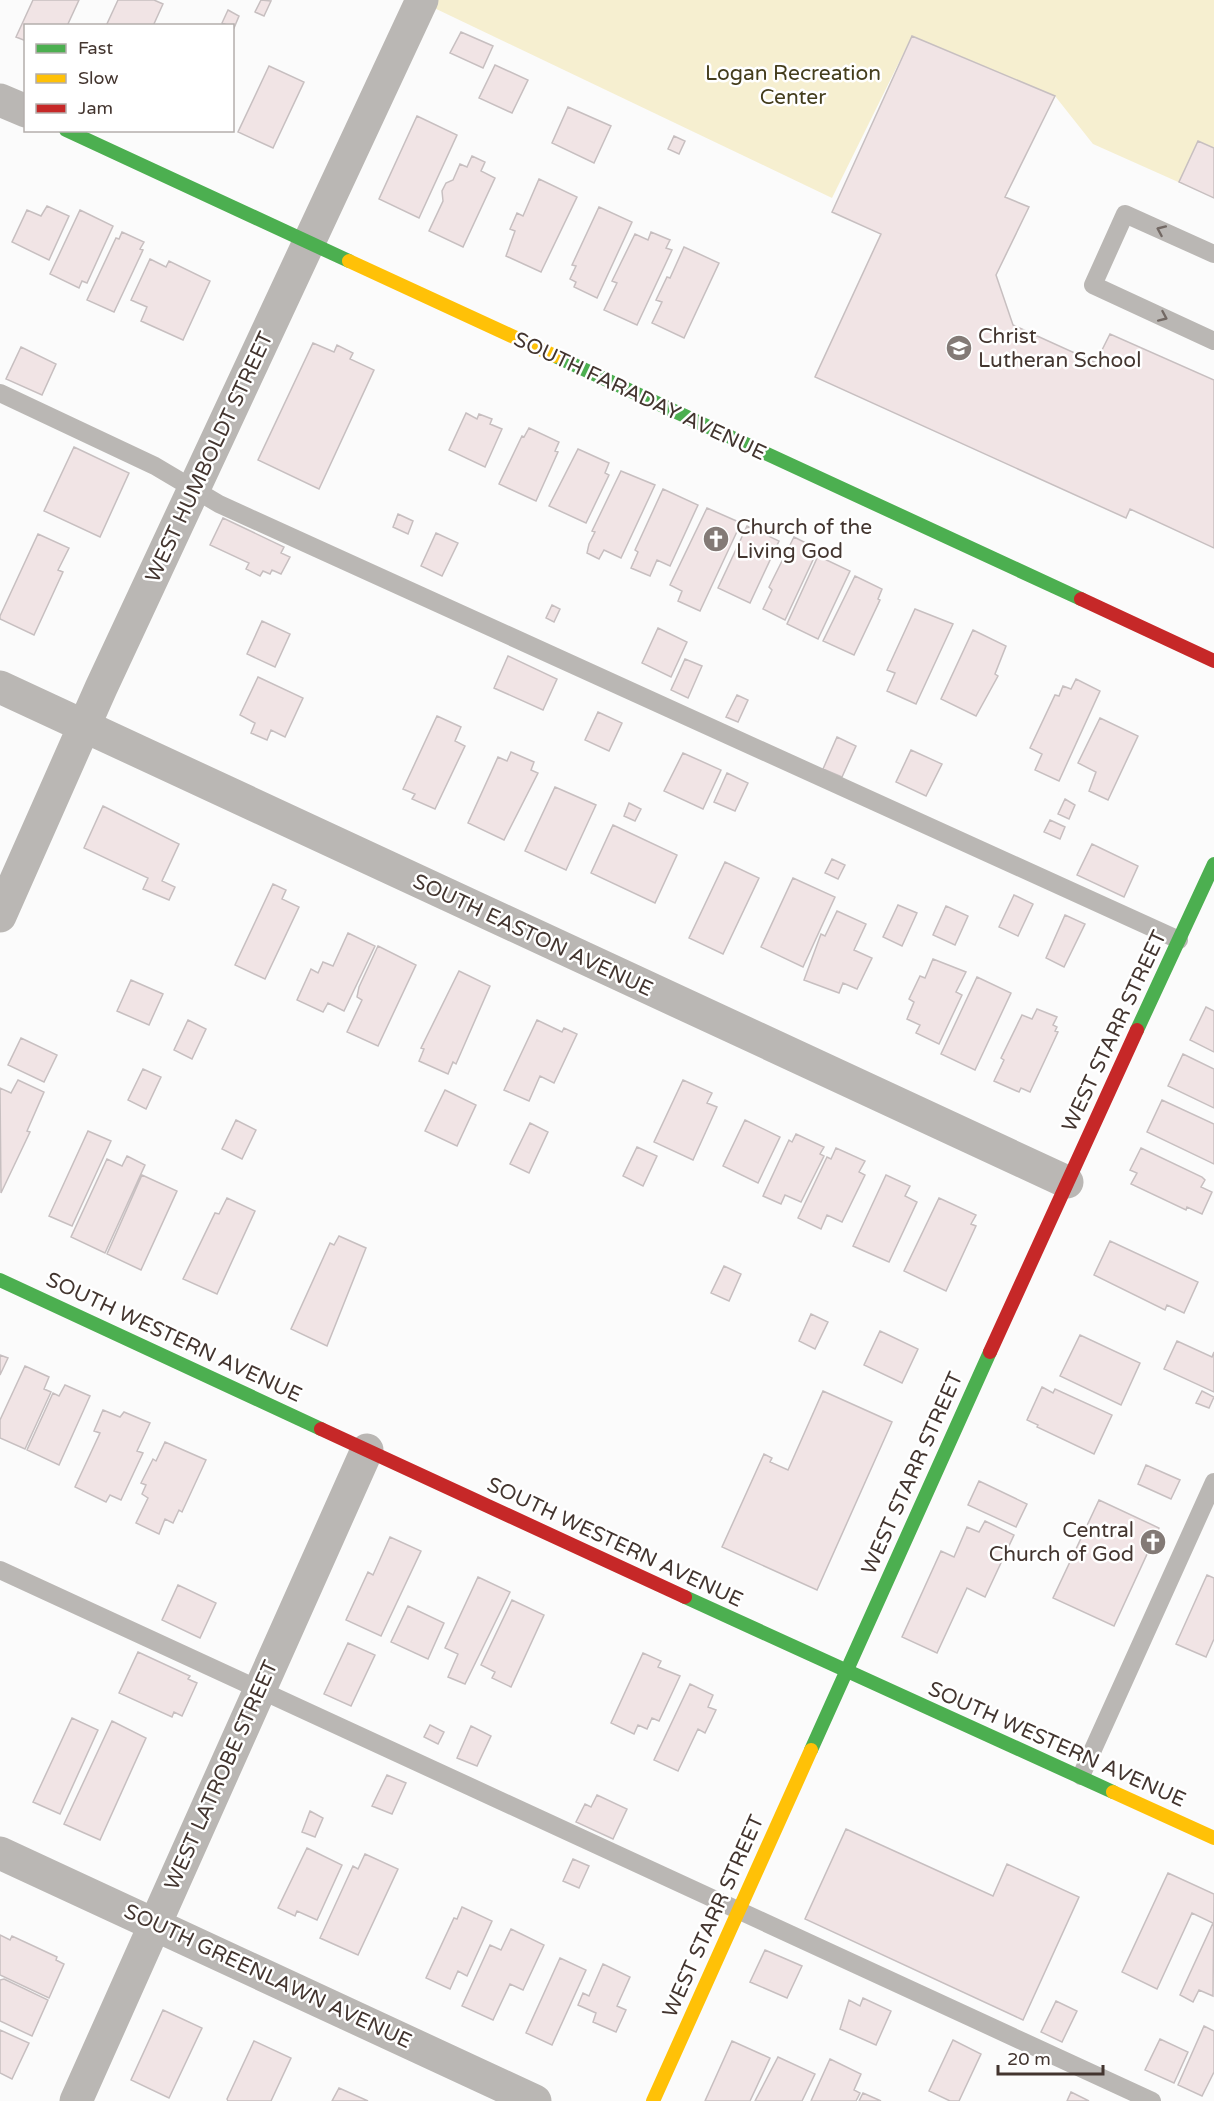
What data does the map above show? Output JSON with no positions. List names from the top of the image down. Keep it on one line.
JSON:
{"streets":{"street":["SOUTH FARADAY AVENUE","WEST HUMBOLDT STREET","SOUTH EASTON AVENUE","WEST STARR STREET","SOUTH WESTERN AVENUE","WEST LATROBE STREET","SOUTH GREENLAWN AVENUE"]},"crossings":[["SOUTH FARADAY AVENUE","WEST HUMBOLDT STREET"],["WEST HUMBOLDT STREET","SOUTH EASTON AVENUE"],["SOUTH EASTON AVENUE","WEST STARR STREET"],["WEST STARR STREET","SOUTH WESTERN AVENUE"],["SOUTH WESTERN AVENUE","WEST LATROBE STREET"],["WEST LATROBE STREET","SOUTH GREENLAWN AVENUE"]],"parks":["Logan Recreation Center"],"places":{"school or university":["Christ Lutheran School"],"church":["Church of the Living God","Central Church of God"]},"legend":["Fast","Slow","Jam"],"scale_bar":"20 m"}
